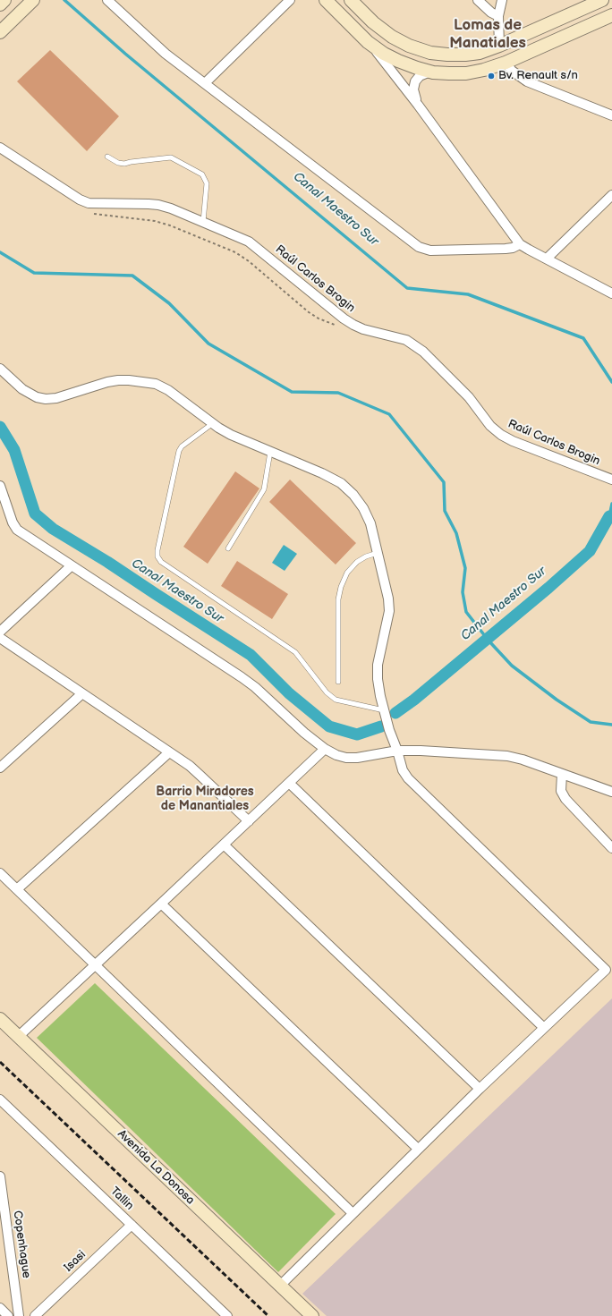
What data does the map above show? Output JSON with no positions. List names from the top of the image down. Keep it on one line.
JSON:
{"streets":{"main road":["Avenida La Donosa"],"street":["Raúl Carlos Brogin","Tallin","Copenhague","Isasi"]},"crossings":[["Tallin","Isasi"]],"districts":["Lomas de Manatiales","Barrio Miradores de Manantiales"],"water":["Canal Maestro Sur"],"places":["Bv. Renault s/n"]}
